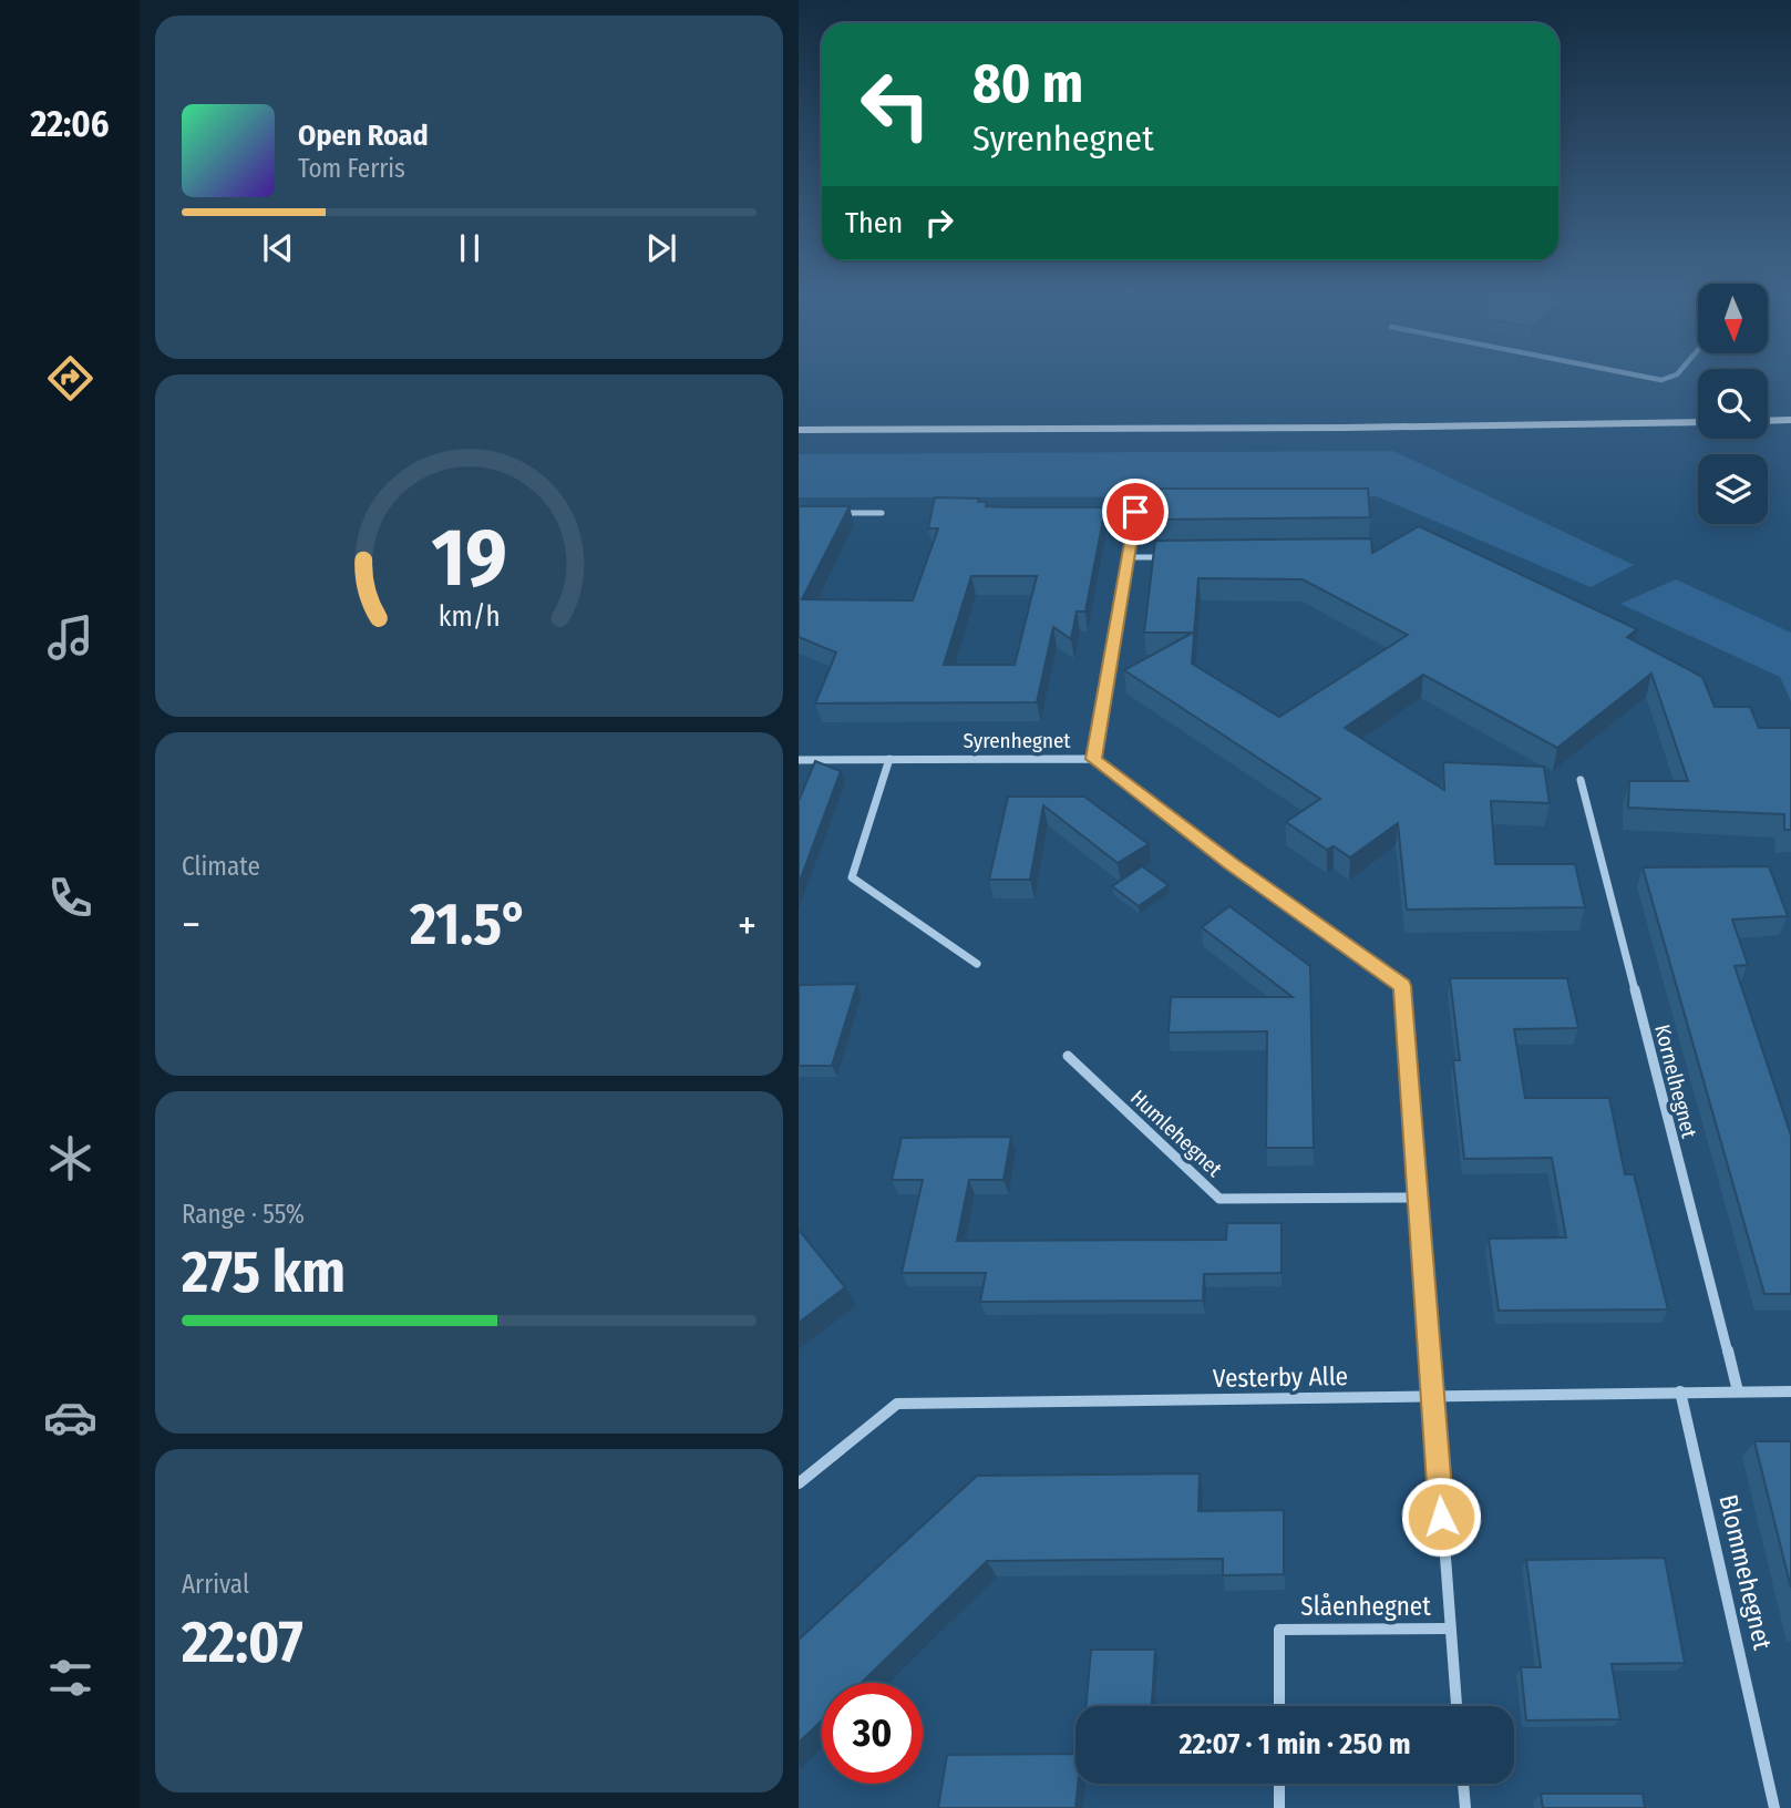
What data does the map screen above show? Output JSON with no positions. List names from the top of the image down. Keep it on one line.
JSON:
{"streets":{"street":["Syrenhegnet","Kornelhegnet","Humlehegnet","Vesterby Alle","Blommehegnet","Slåenhegnet"]},"crossings":[["Syrenhegnet","Humlehegnet"],["Syrenhegnet","Vesterby Alle"],["Syrenhegnet","Slåenhegnet"],["Kornelhegnet","Vesterby Alle"],["Vesterby Alle","Blommehegnet"]],"north":"bottom","page":{"tabs":"22:06","turn":["80 m","Syrenhegnet"],"song":["Open Road","Tom Ferris"],"then":"Then","tile":["Climate",["Range · 55%","275 km"],["Arrival","22:07"]],"heat":["−","21.5°","+"],"limit":"30","trip":"22:07 · 1 min · 250 m","gauge":["19","km/h"]}}
